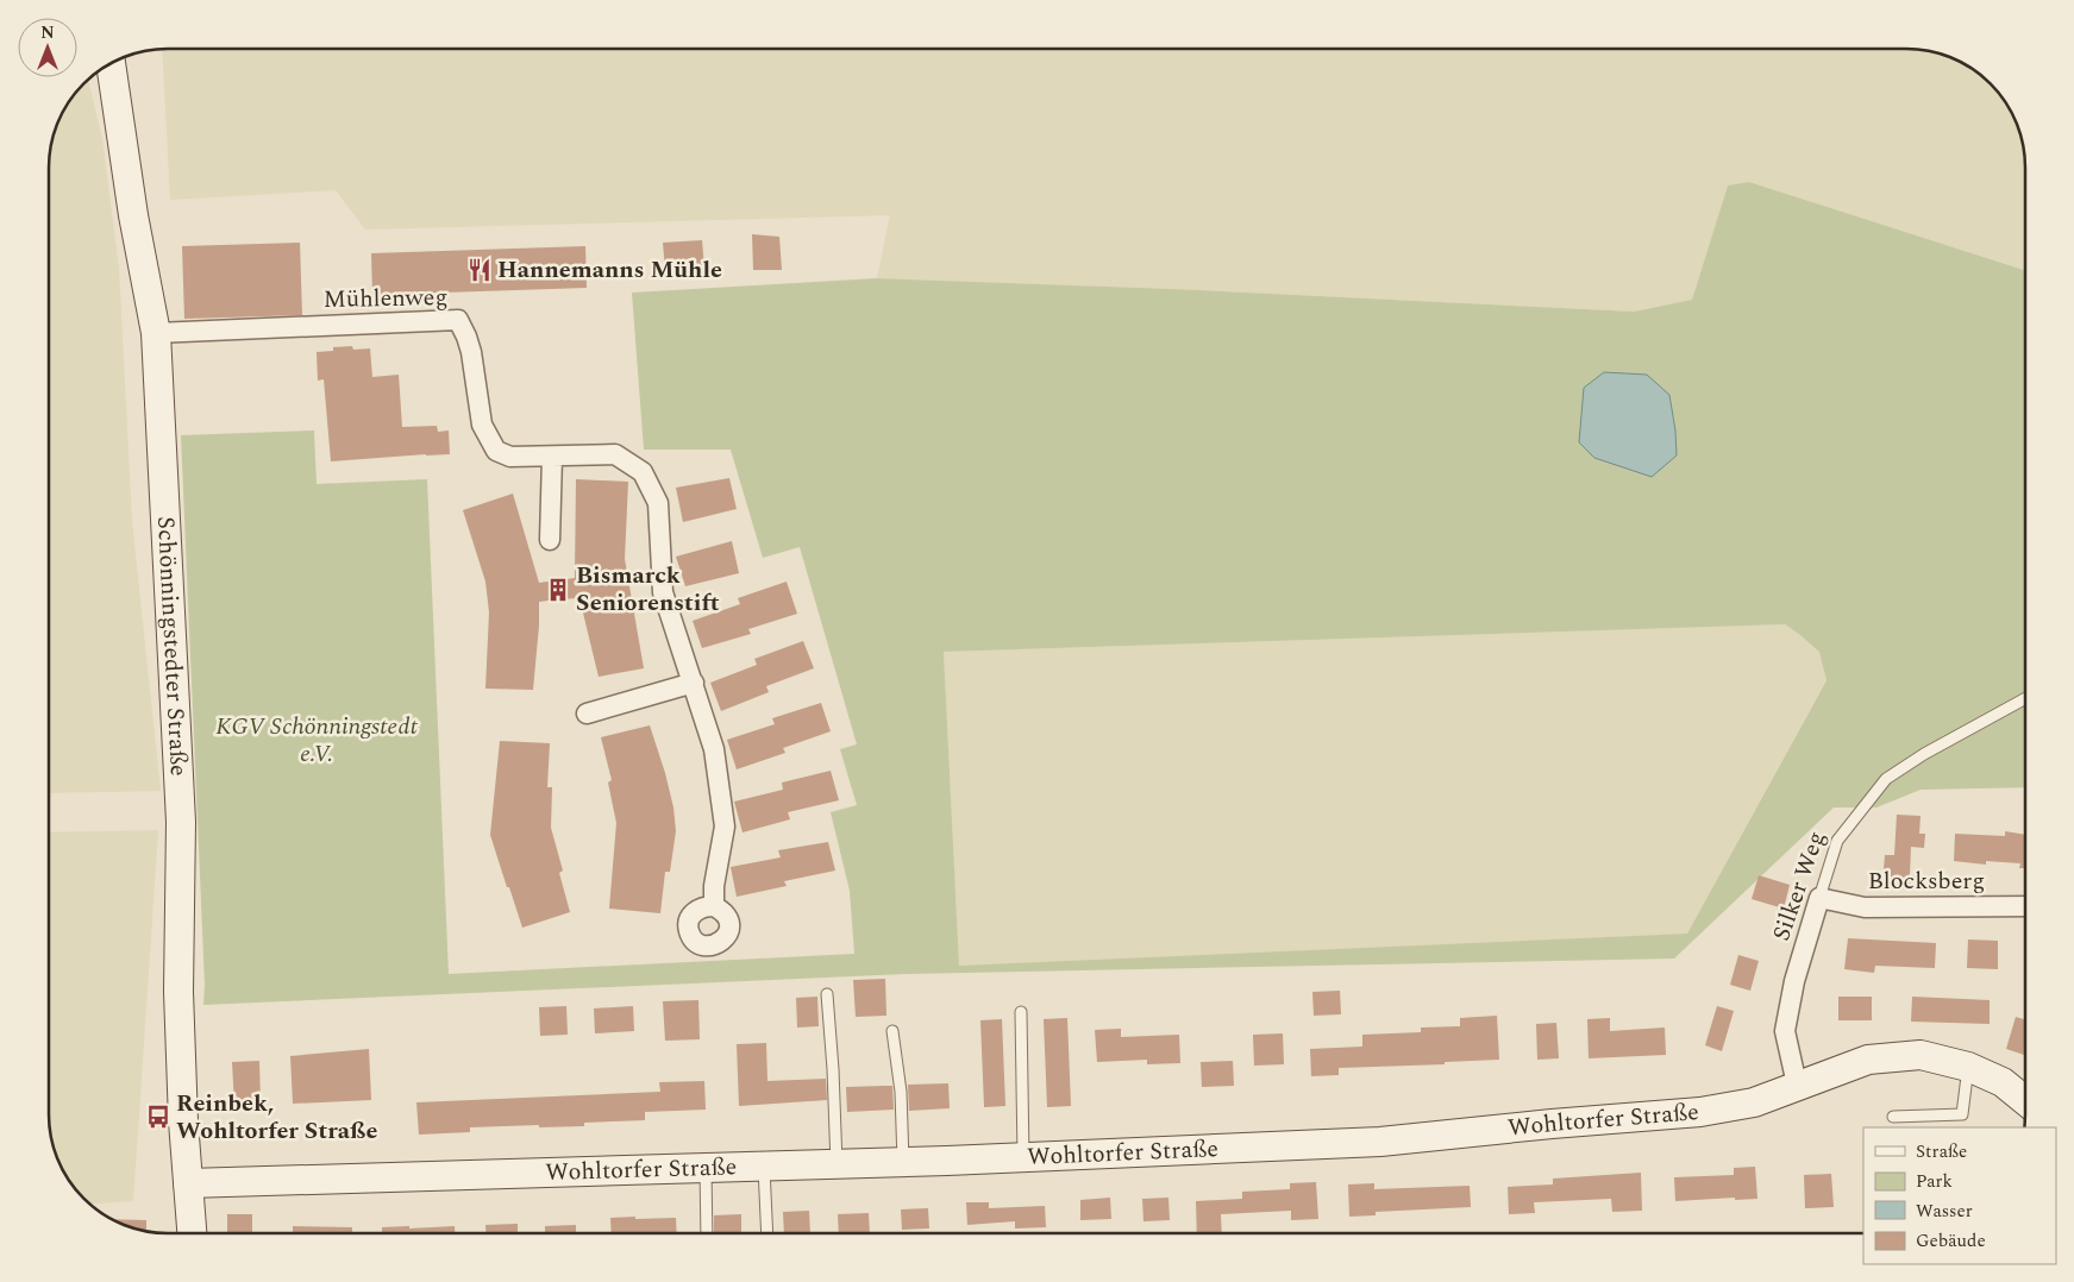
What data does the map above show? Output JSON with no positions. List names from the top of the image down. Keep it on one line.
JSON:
{"streets":{"street":["Mühlenweg","Schönningstedter Straße","Blocksberg","Silker Weg","Wohltorfer Straße"]},"crossings":[["Mühlenweg","Schönningstedter Straße"],["Schönningstedter Straße","Wohltorfer Straße"],["Blocksberg","Silker Weg"],["Silker Weg","Wohltorfer Straße"]],"parks":["KGV Schönningstedt e.V."],"places":{"restaurant":["Hannemanns Mühle"],"building":["Bismarck Seniorenstift"],"bus stop":["Reinbek, Wohltorfer Straße"]},"legend":["Straße","Park","Wasser","Gebäude"],"north":"top"}
